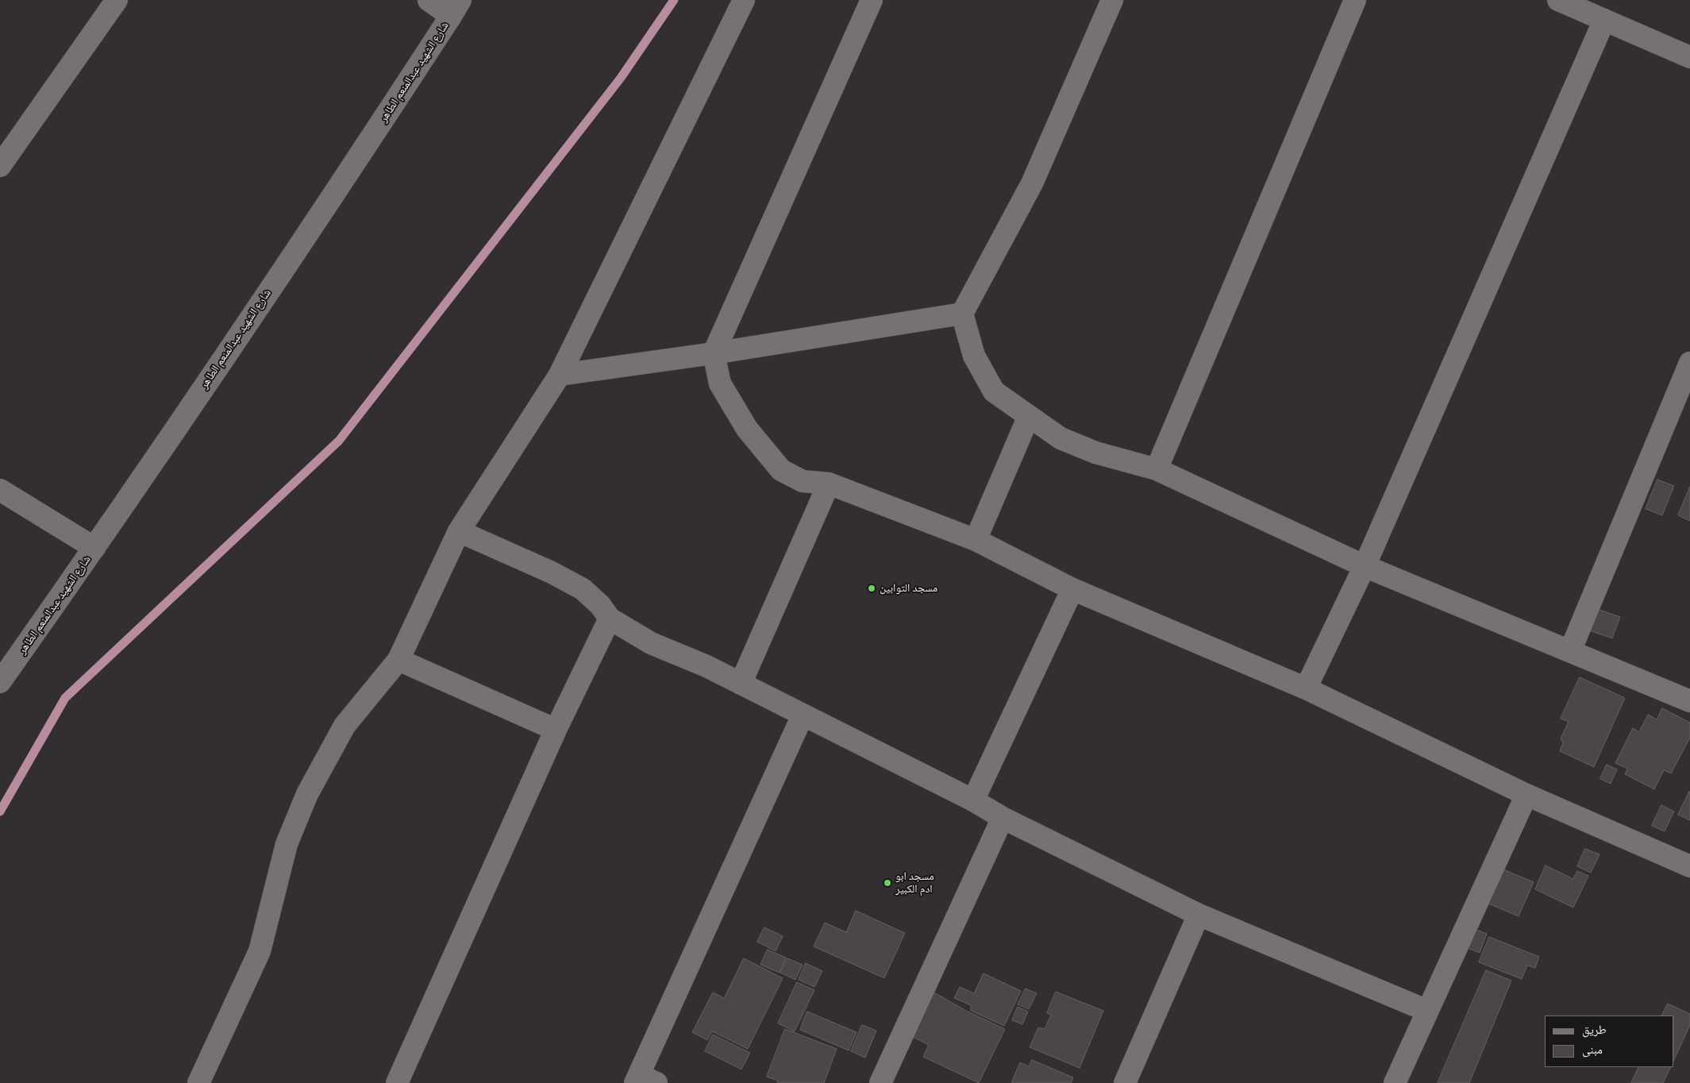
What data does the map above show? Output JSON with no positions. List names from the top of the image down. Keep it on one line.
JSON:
{"streets":{"street":["شارع الشهيد عبدالمنعم الطاهر"]},"places":["مسجد التوابين","مسجد ابو ادم الكبير"],"legend":["طريق","مبنى"]}
